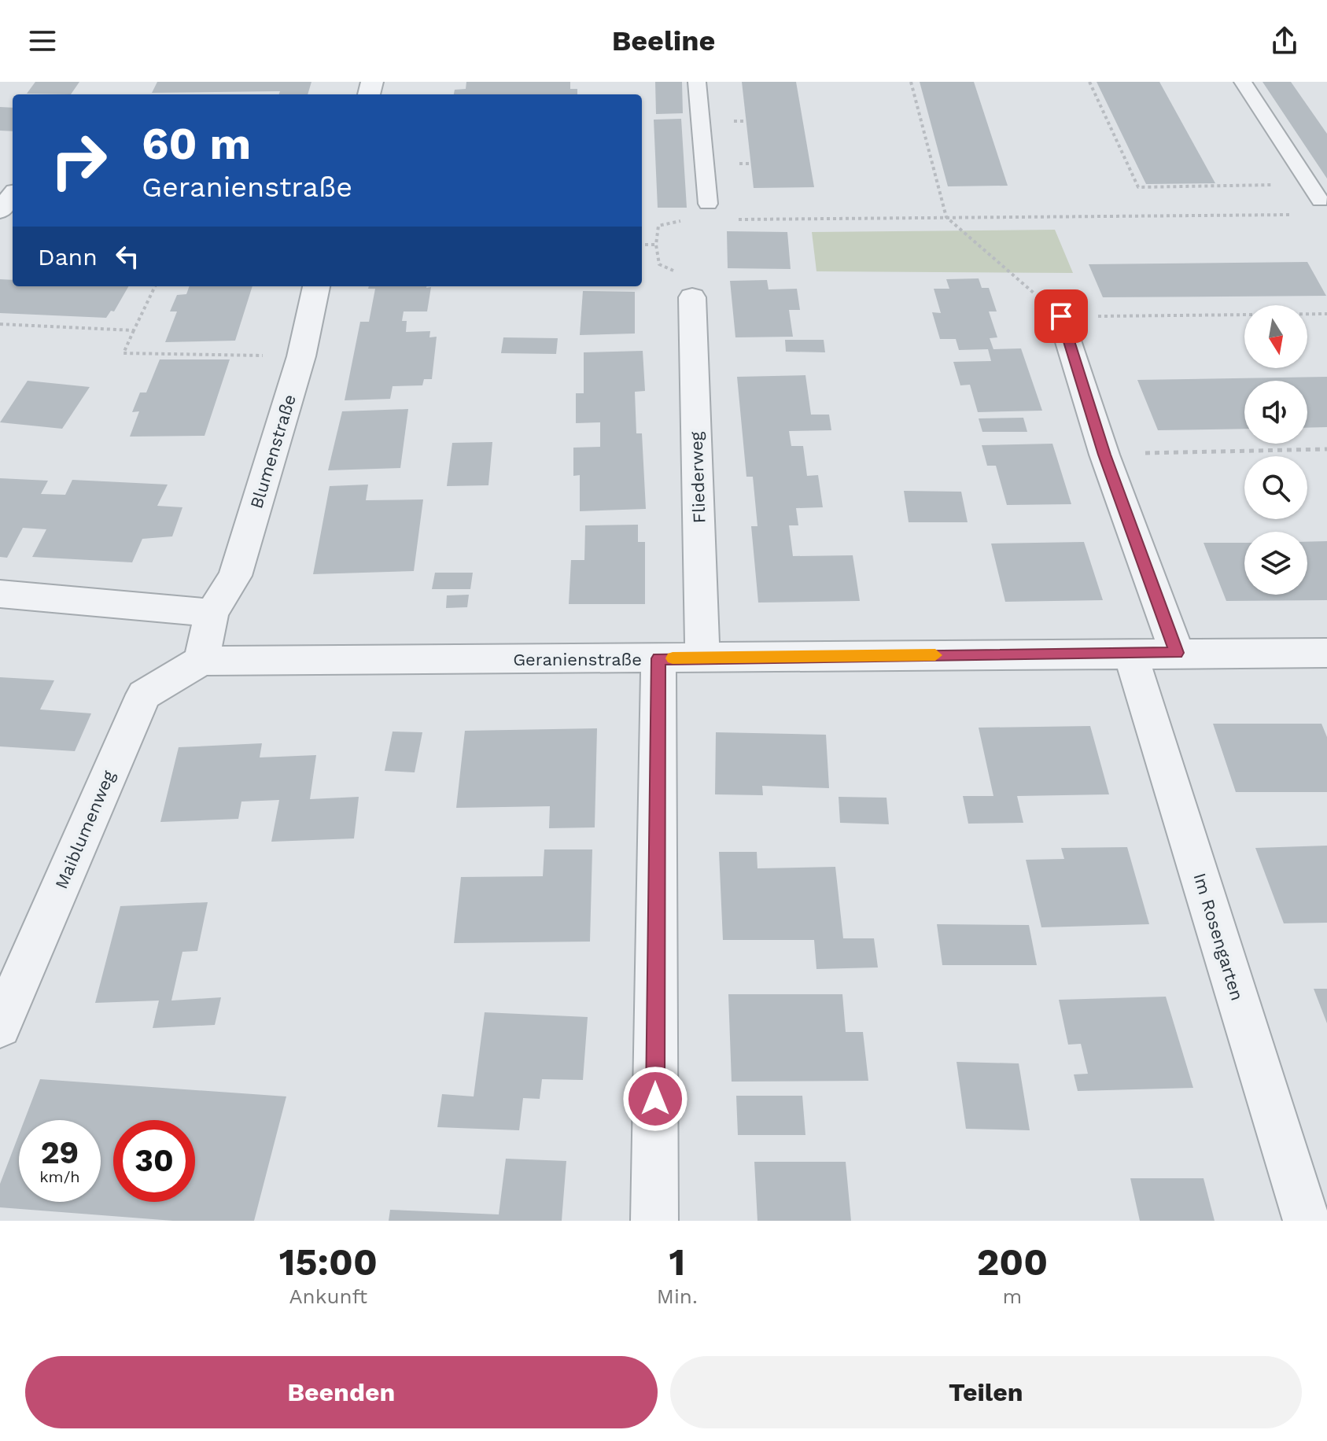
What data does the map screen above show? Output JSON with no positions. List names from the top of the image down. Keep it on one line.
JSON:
{"streets":{"street":["Blumenstraße","Fliederweg","Geranienstraße","Maiblumenweg","Im Rosengarten"]},"crossings":[["Fliederweg","Geranienstraße"],["Geranienstraße","Maiblumenweg"],["Geranienstraße","Im Rosengarten"]],"north":"bottom","page":{"header":"Beeline","turn":["60 m","Geranienstraße"],"then":"Dann","speed":"29 km/h","limit":"30","eta":["15:00","Ankunft","1","Min.","200","m"],"buttons":["Beenden","Teilen"]}}
